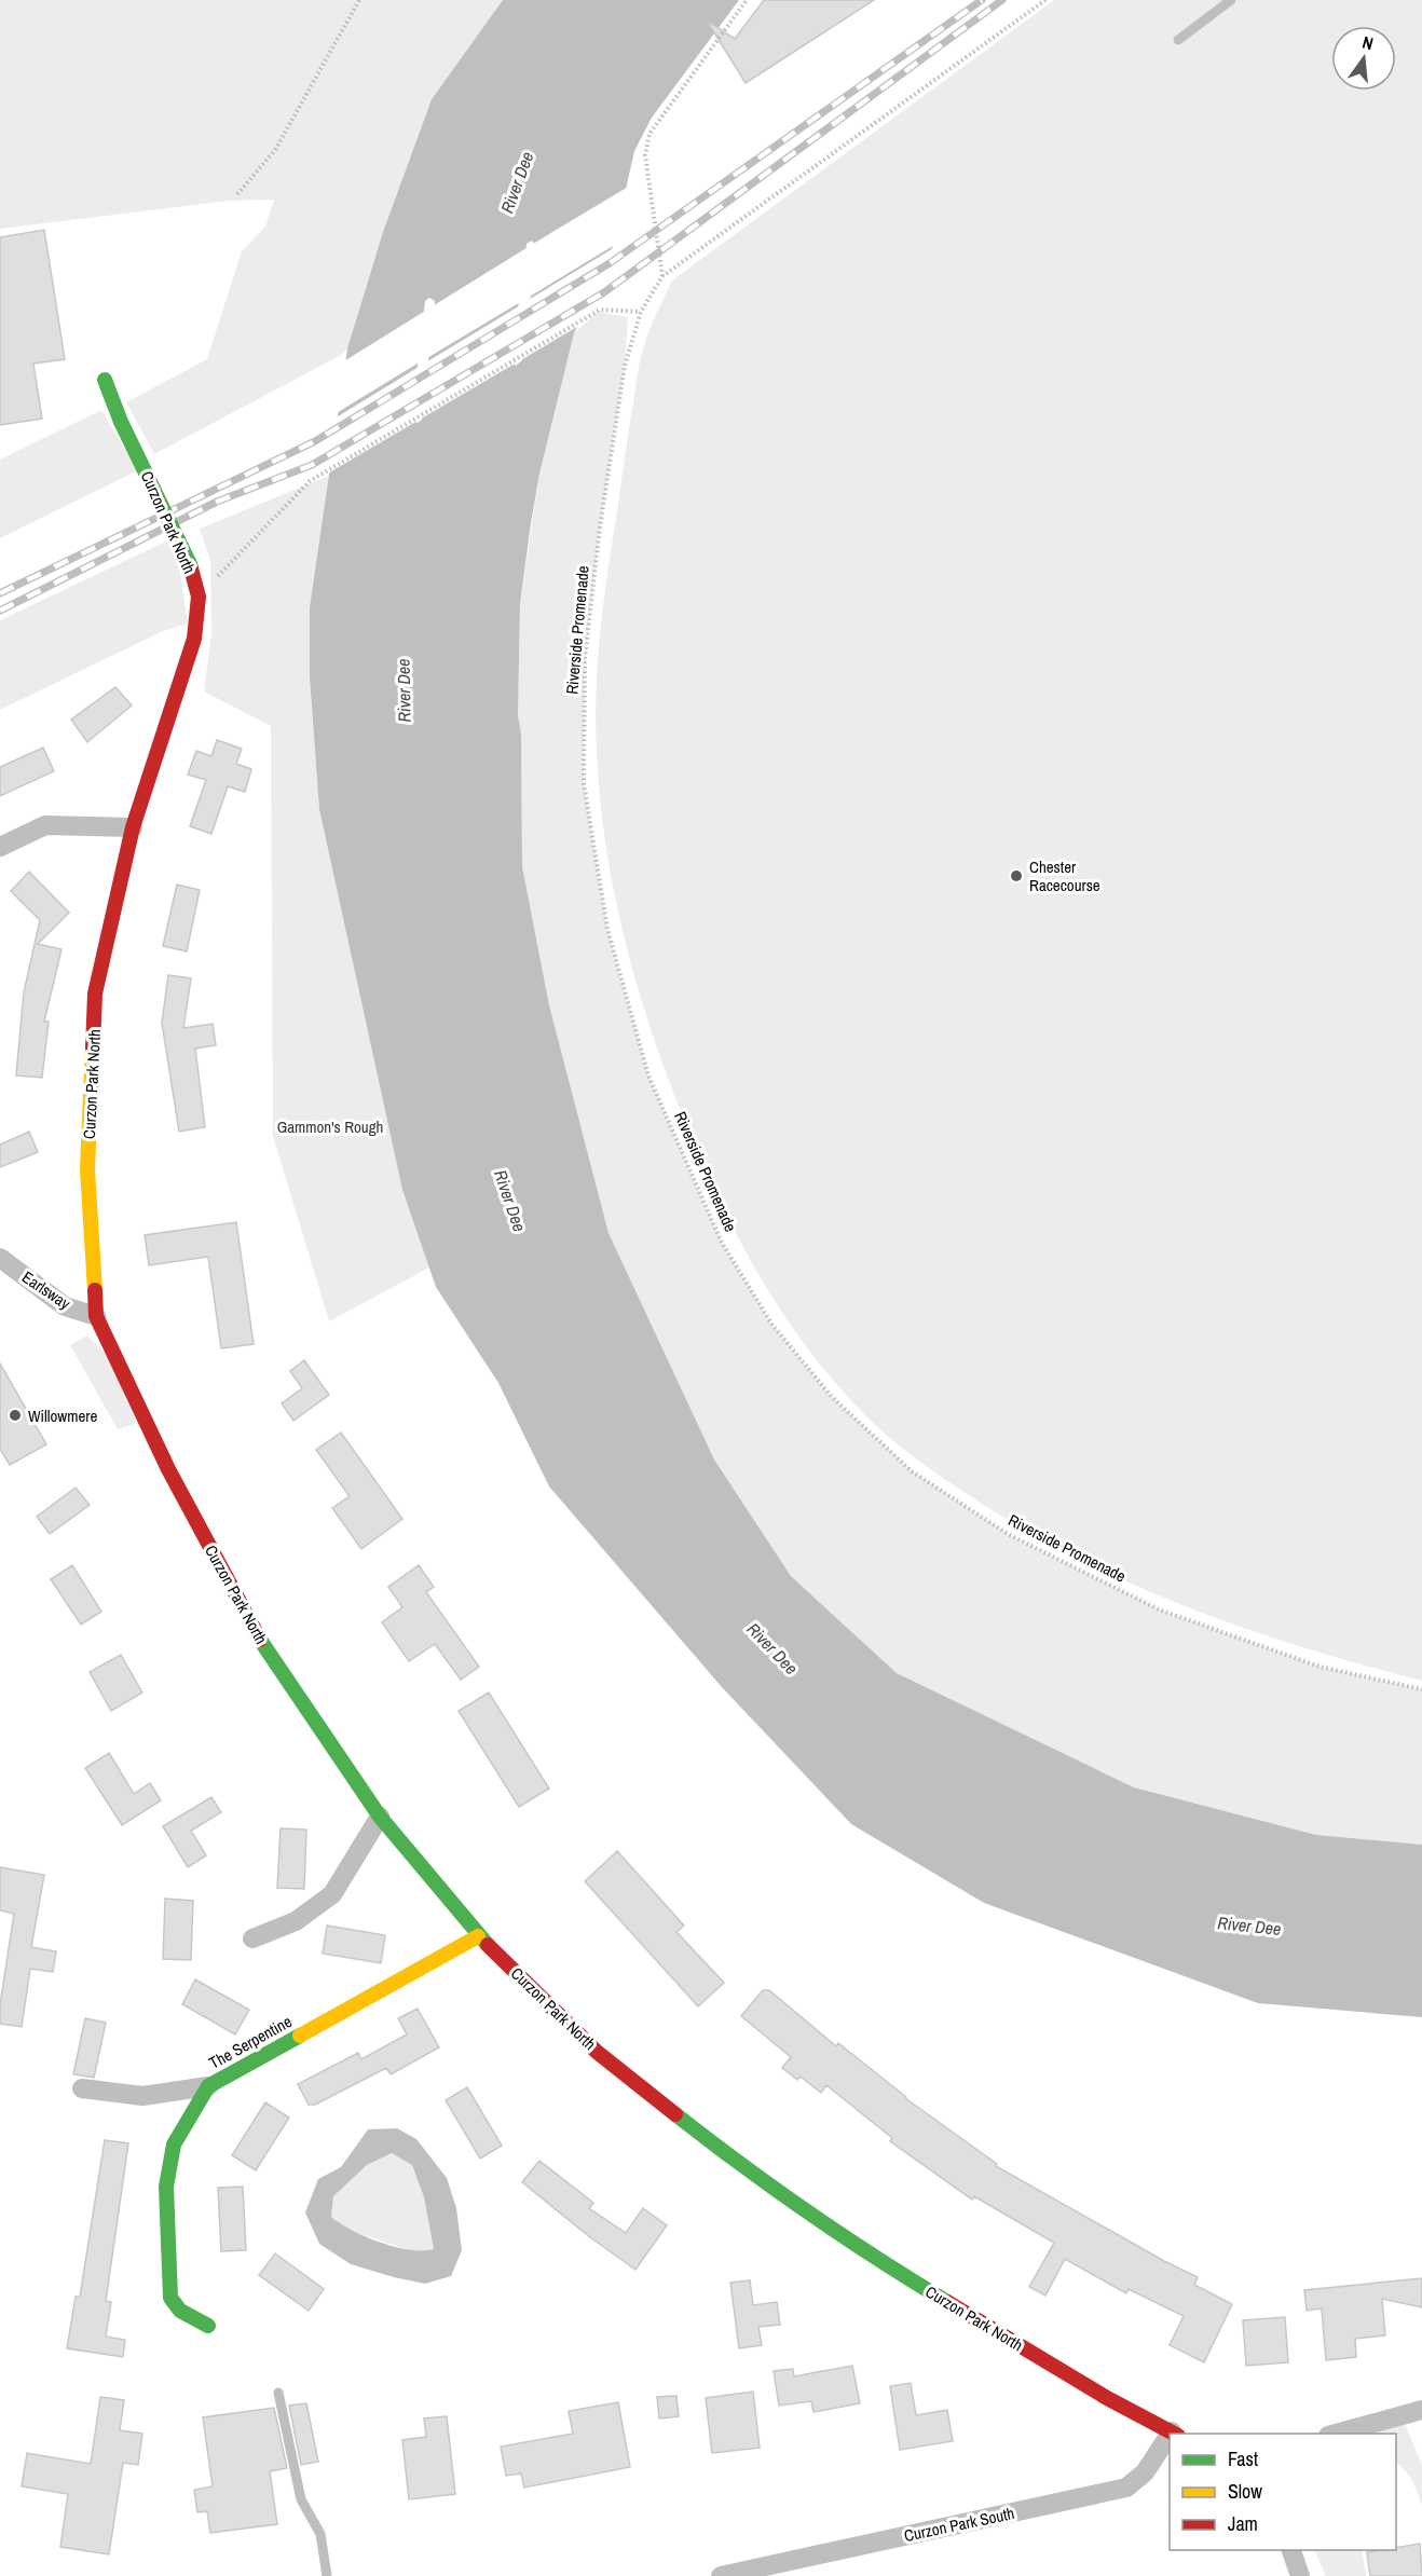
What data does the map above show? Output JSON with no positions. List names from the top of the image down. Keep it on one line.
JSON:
{"streets":{"street":["Curzon Park North","Earlsway","The Serpentine","Curzon Park South"],"path":["Riverside Promenade"]},"crossings":[["Curzon Park North","Earlsway"],["Curzon Park North","The Serpentine"]],"water":["River Dee"],"parks":["Gammon's Rough"],"places":["Chester Racecourse","Willowmere"],"legend":["Fast","Slow","Jam"],"north":"top"}
